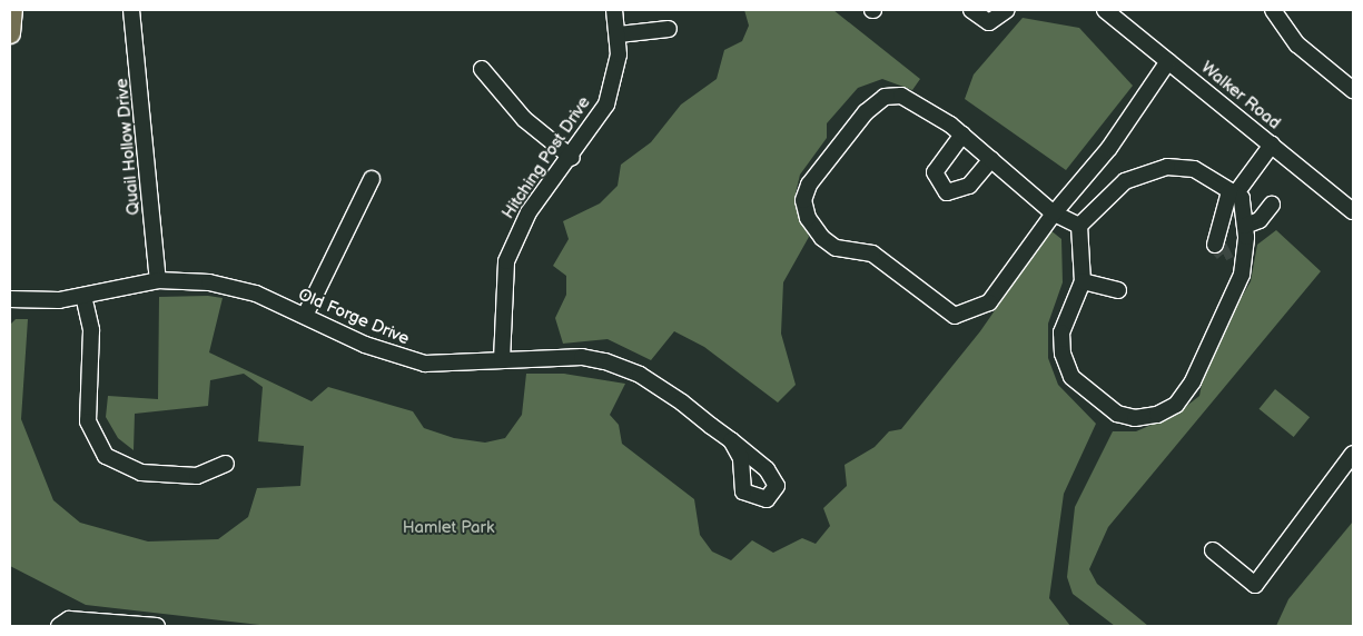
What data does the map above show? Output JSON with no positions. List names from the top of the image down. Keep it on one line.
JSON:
{"streets":{"street":["Walker Road","Quail Hollow Drive","Hitching Post Drive","Old Forge Drive"]},"crossings":[["Quail Hollow Drive","Old Forge Drive"],["Hitching Post Drive","Old Forge Drive"]],"parks":["Hamlet Park"]}
